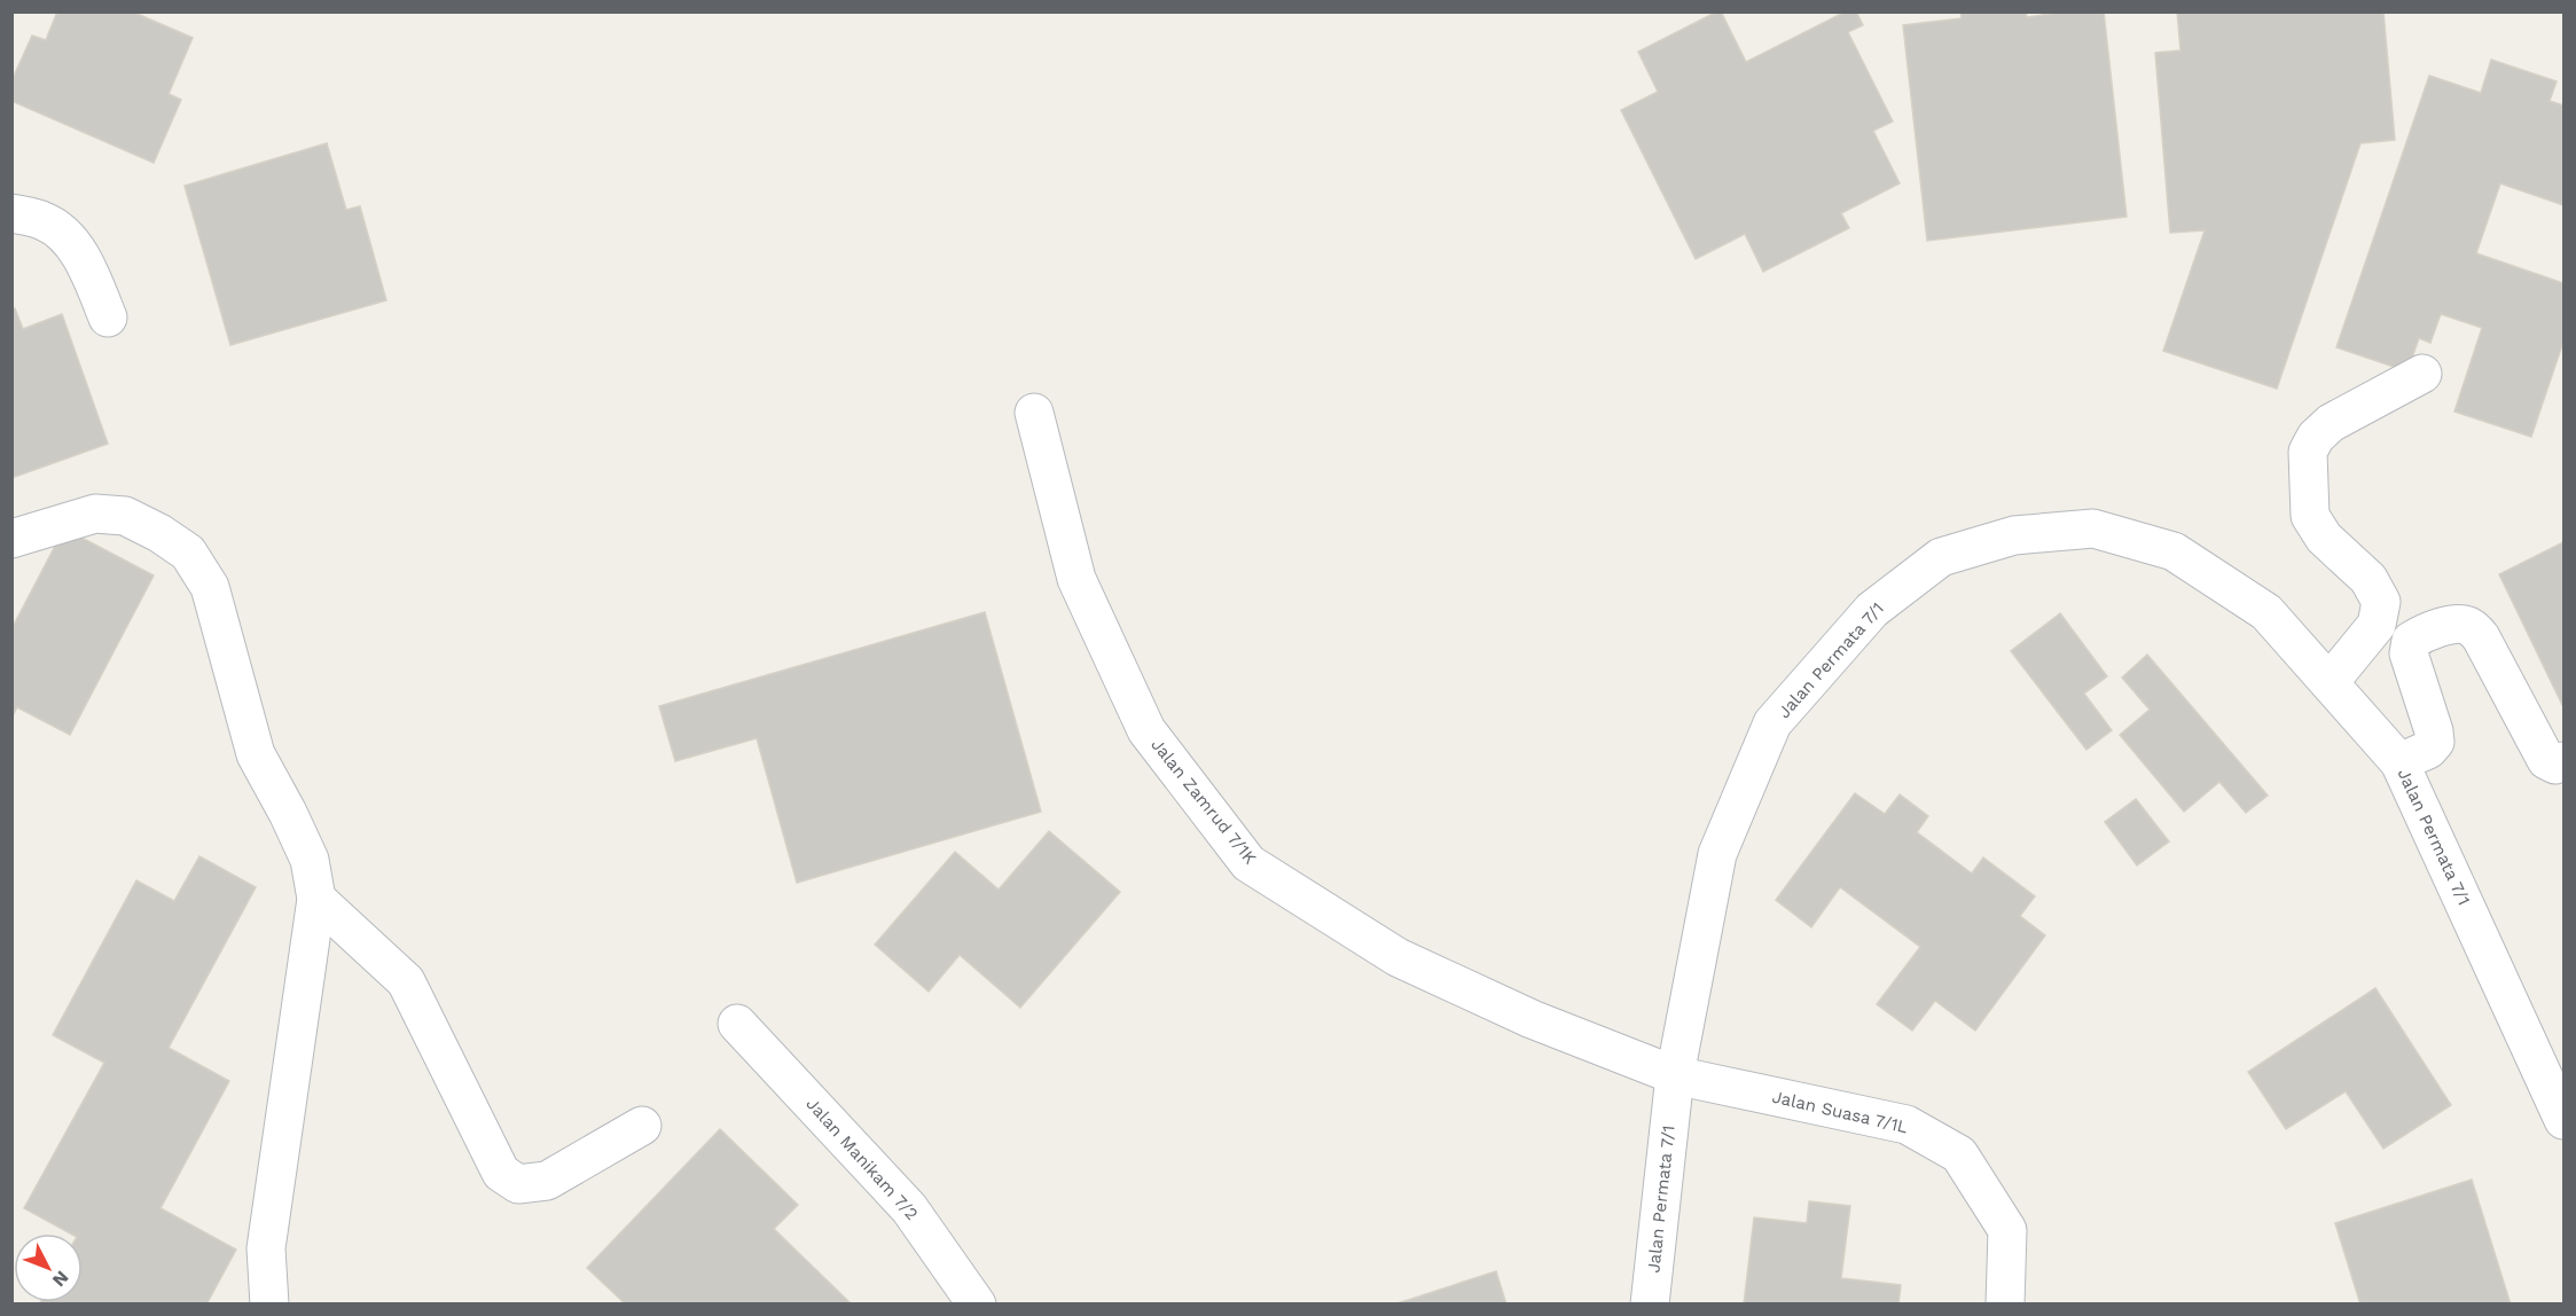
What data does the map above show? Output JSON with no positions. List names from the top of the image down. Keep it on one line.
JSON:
{"streets":{"street":["Jalan Permata 7/1","Jalan Zamrud 7/1K","Jalan Suasa 7/1L","Jalan Manikam 7/2"]},"crossings":[["Jalan Permata 7/1","Jalan Zamrud 7/1K"],["Jalan Permata 7/1","Jalan Suasa 7/1L"],["Jalan Zamrud 7/1K","Jalan Suasa 7/1L"]],"north":"bottom right"}
